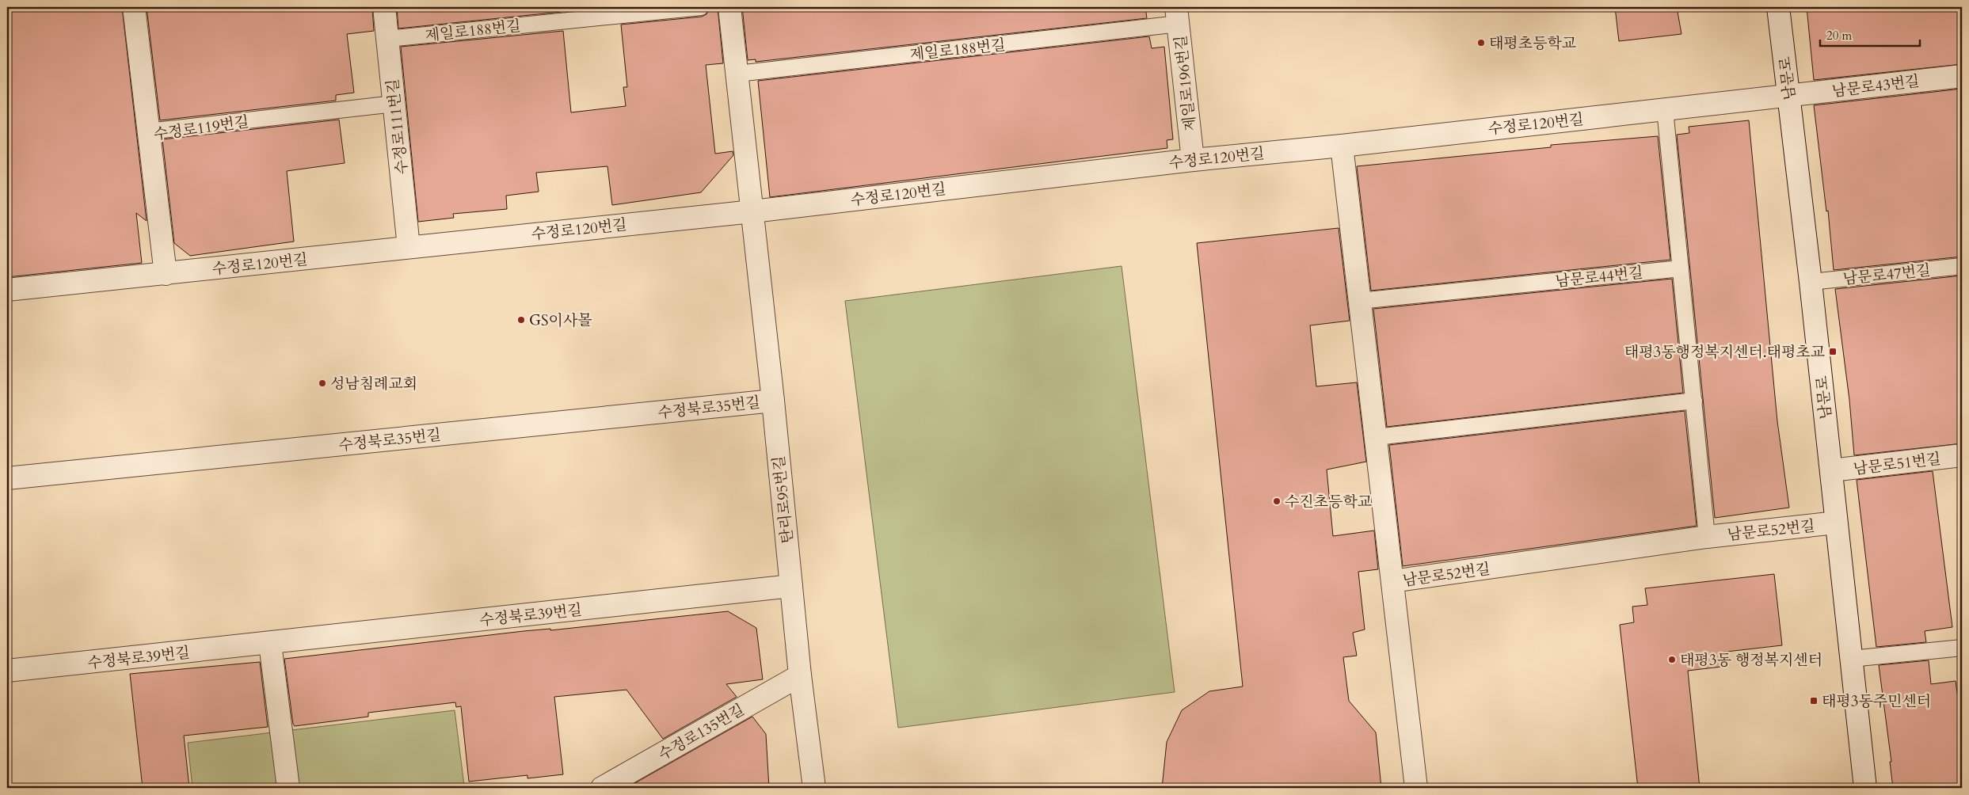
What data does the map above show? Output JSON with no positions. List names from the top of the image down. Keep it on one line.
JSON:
{"streets":{"street":["남문로","제일로196번길","남문로43번길","수정로120번길","수정로111번길","수정로119번길","수정북로35번길","남문로51번길","탄리로95번길","남문로52번길","수정북로39번길","수정로135번길"],"lane":["제일로188번길","남문로47번길","남문로44번길"]},"crossings":[["제일로188번길","제일로196번길"],["제일로188번길","수정로111번길"],["남문로","남문로43번길"],["남문로","수정로120번길"],["남문로","남문로47번길"],["남문로","남문로51번길"],["남문로","남문로52번길"],["제일로196번길","수정로120번길"],["남문로43번길","수정로120번길"],["수정로120번길","수정로111번길"],["수정로120번길","수정로119번길"],["수정로120번길","탄리로95번길"],["수정로111번길","수정로119번길"],["남문로44번길","남문로52번길"],["수정북로35번길","탄리로95번길"],["탄리로95번길","수정북로39번길"],["탄리로95번길","수정로135번길"]],"places":{"other":["태평초등학교","GS이사몰","성남침례교회","수진초등학교","태평3동 행정복지센터"],"transit":["태평3동행정복지센터.태평초교","태평3동주민센터"]},"scale_bar":"20 m"}
